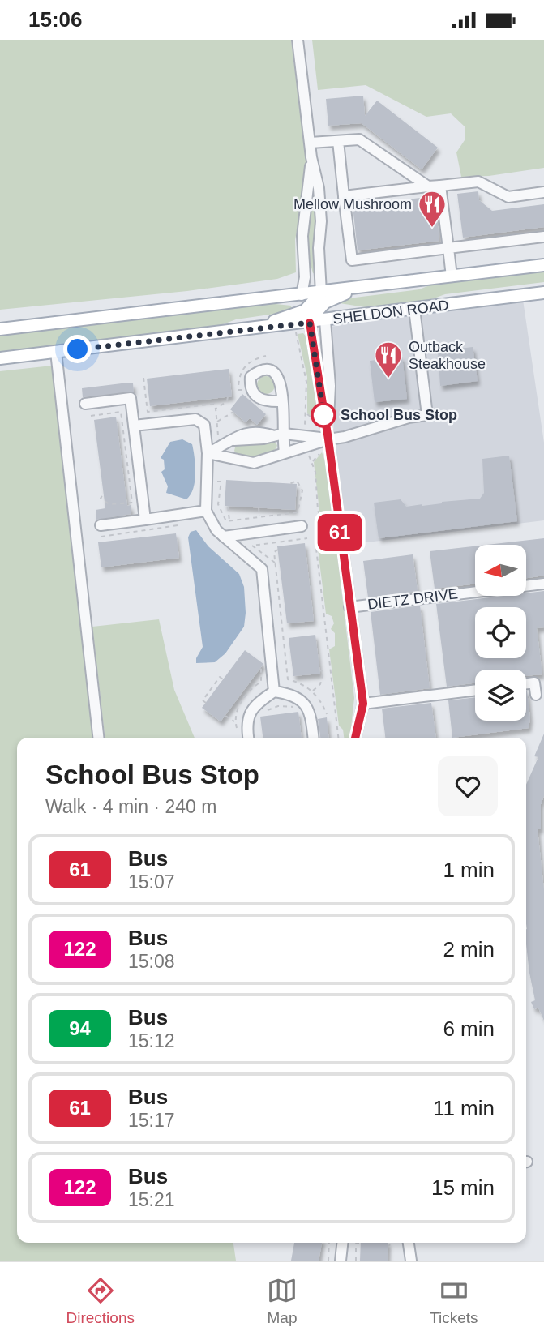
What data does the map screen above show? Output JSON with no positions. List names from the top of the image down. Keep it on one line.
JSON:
{"streets":{"main road":["SHELDON ROAD"],"street":["DIETZ DRIVE"]},"places":{"restaurant":["Mellow Mushroom","Outback Steakhouse"],"other":["School Bus Stop"]},"lines":["bus line 61"],"north":"left","page":{"status":"15:06","on_map":"61","heading":["School Bus Stop","Walk · 4 min · 240 m"],"list":[{"mark":"61","name":"Bus","note":"15:07","value":"1 min"},{"mark":"122","name":"Bus","note":"15:08","value":"2 min"},{"mark":"94","name":"Bus","note":"15:12","value":"6 min"},{"mark":"61","name":"Bus","note":"15:17","value":"11 min"},{"mark":"122","name":"Bus","note":"15:21","value":"15 min"}],"tabs":["Directions","Map","Tickets"]}}
